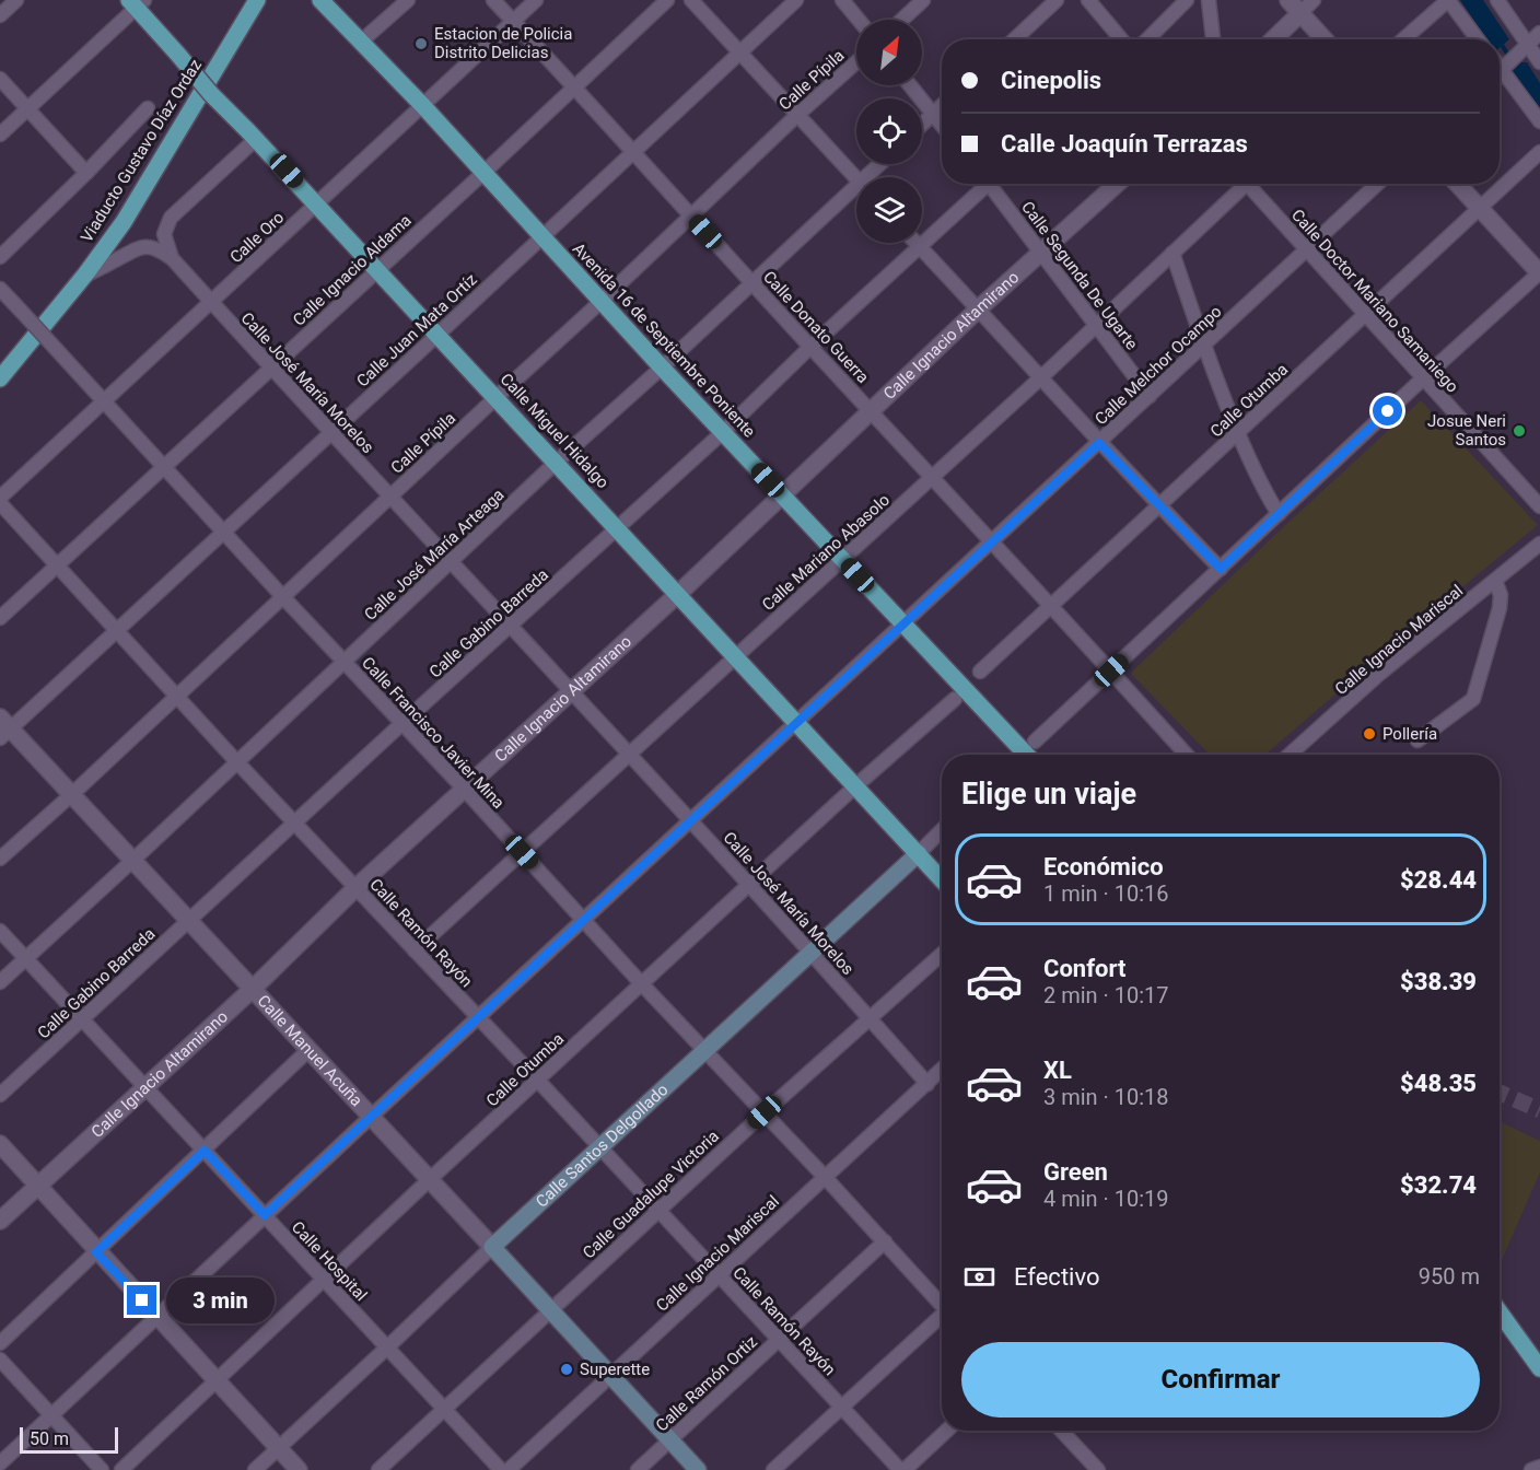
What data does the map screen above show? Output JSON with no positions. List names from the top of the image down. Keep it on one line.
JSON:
{"streets":{"main road":["Viaducto Gustavo Díaz Ordaz","Avenida 16 de Septiembre Poniente","Calle Miguel Hidalgo","Calle Manuel Acuña","Calle Santos Delgollado"],"street":["Calle Pípila","Calle Oro","Calle Ignacio Aldama","Calle Segunda De Ugarte","Calle Doctor Mariano Samaniego","Calle Donato Guerra","Calle Juan Mata Ortíz","Calle Ignacio Altamirano","Calle Melchor Ocampo","Calle José María Morelos","Calle Otumba","Calle Mariano Abasolo","Calle José María Arteaga","Calle Gabino Barreda","Calle Ignacio Mariscal","Calle Francisco Javier Mina","Calle Ramón Rayón","Calle Guadalupe Victoria","Calle Hospital","Calle Ramón Ortiz"]},"crossings":[["Calle Pípila","Calle Donato Guerra"],["Calle Pípila","Avenida 16 de Septiembre Poniente"],["Calle Pípila","Calle José María Morelos"],["Calle Pípila","Calle Miguel Hidalgo"],["Calle Pípila","Calle Francisco Javier Mina"],["Calle Pípila","Calle Ramón Rayón"],["Calle Pípila","Calle Manuel Acuña"],["Calle Oro","Calle Donato Guerra"],["Calle Oro","Avenida 16 de Septiembre Poniente"],["Calle Oro","Calle José María Morelos"],["Calle Oro","Calle Miguel Hidalgo"],["Calle Oro","Calle Francisco Javier Mina"],["Calle Ignacio Aldama","Calle Donato Guerra"],["Calle Ignacio Aldama","Avenida 16 de Septiembre Poniente"],["Calle Ignacio Aldama","Calle José María Morelos"],["Calle Ignacio Aldama","Calle Miguel Hidalgo"],["Calle Ignacio Aldama","Calle Francisco Javier Mina"],["Calle Ignacio Aldama","Calle Ramón Rayón"],["Calle Segunda De Ugarte","Calle Ignacio Altamirano"],["Calle Segunda De Ugarte","Calle Melchor Ocampo"],["Calle Segunda De Ugarte","Calle Mariano Abasolo"],["Calle Doctor Mariano Samaniego","Calle Melchor Ocampo"],["Calle Doctor Mariano Samaniego","Calle Otumba"],["Calle Donato Guerra","Calle Juan Mata Ortíz"],["Calle Donato Guerra","Calle Ignacio Altamirano"],["Calle Donato Guerra","Calle Melchor Ocampo"],["Calle Donato Guerra","Calle Otumba"],["Calle Donato Guerra","Calle Mariano Abasolo"],["Calle Donato Guerra","Calle José María Arteaga"],["Calle Donato Guerra","Calle Gabino Barreda"],["Calle Juan Mata Ortíz","Avenida 16 de Septiembre Poniente"],["Calle Juan Mata Ortíz","Calle José María Morelos"],["Calle Juan Mata Ortíz","Calle Miguel Hidalgo"],["Calle Juan Mata Ortíz","Calle Francisco Javier Mina"],["Calle Juan Mata Ortíz","Calle Ramón Rayón"],["Calle Juan Mata Ortíz","Calle Manuel Acuña"],["Calle Ignacio Altamirano","Avenida 16 de Septiembre Poniente"],["Calle Ignacio Altamirano","Calle José María Morelos"],["Calle Ignacio Altamirano","Calle Miguel Hidalgo"],["Calle Ignacio Altamirano","Calle Francisco Javier Mina"],["Calle Ignacio Altamirano","Calle Ramón Rayón"],["Calle Ignacio Altamirano","Calle Manuel Acuña"],["Calle Ignacio Altamirano","Calle Hospital"],["Avenida 16 de Septiembre Poniente","Calle Melchor Ocampo"],["Avenida 16 de Septiembre Poniente","Calle Mariano Abasolo"],["Avenida 16 de Septiembre Poniente","Calle José María Arteaga"],["Avenida 16 de Septiembre Poniente","Calle Gabino Barreda"],["Calle Melchor Ocampo","Calle José María Morelos"],["Calle Melchor Ocampo","Calle Miguel Hidalgo"],["Calle Melchor Ocampo","Calle Francisco Javier Mina"],["Calle Melchor Ocampo","Calle Ramón Rayón"],["Calle Melchor Ocampo","Calle Manuel Acuña"],["Calle Melchor Ocampo","Calle Hospital"],["Calle José María Morelos","Calle Otumba"],["Calle José María Morelos","Calle Mariano Abasolo"],["Calle José María Morelos","Calle José María Arteaga"],["Calle José María Morelos","Calle Gabino Barreda"],["Calle José María Morelos","Calle Ignacio Mariscal"],["Calle José María Morelos","Calle Santos Delgollado"],["Calle José María Morelos","Calle Guadalupe Victoria"],["Calle Otumba","Calle Miguel Hidalgo"],["Calle Otumba","Calle Francisco Javier Mina"],["Calle Otumba","Calle Ramón Rayón"],["Calle Otumba","Calle Manuel Acuña"],["Calle Otumba","Calle Hospital"],["Calle Miguel Hidalgo","Calle Mariano Abasolo"],["Calle Miguel Hidalgo","Calle José María Arteaga"],["Calle Miguel Hidalgo","Calle Gabino Barreda"],["Calle Miguel Hidalgo","Calle Santos Delgollado"],["Calle Mariano Abasolo","Calle Francisco Javier Mina"],["Calle Mariano Abasolo","Calle Ramón Rayón"],["Calle José María Arteaga","Calle Francisco Javier Mina"],["Calle José María Arteaga","Calle Ramón Rayón"],["Calle José María Arteaga","Calle Manuel Acuña"],["Calle José María Arteaga","Calle Hospital"],["Calle Gabino Barreda","Calle Francisco Javier Mina"],["Calle Gabino Barreda","Calle Ramón Rayón"],["Calle Gabino Barreda","Calle Manuel Acuña"],["Calle Gabino Barreda","Calle Hospital"],["Calle Ignacio Mariscal","Calle Francisco Javier Mina"],["Calle Ignacio Mariscal","Calle Ramón Rayón"],["Calle Ignacio Mariscal","Calle Manuel Acuña"],["Calle Francisco Javier Mina","Calle Santos Delgollado"],["Calle Francisco Javier Mina","Calle Guadalupe Victoria"],["Calle Francisco Javier Mina","Calle Ramón Ortiz"],["Calle Ramón Rayón","Calle Santos Delgollado"],["Calle Ramón Rayón","Calle Guadalupe Victoria"],["Calle Ramón Rayón","Calle Ramón Ortiz"],["Calle Manuel Acuña","Calle Santos Delgollado"],["Calle Manuel Acuña","Calle Guadalupe Victoria"],["Calle Manuel Acuña","Calle Ramón Ortiz"],["Calle Santos Delgollado","Calle Hospital"],["Calle Guadalupe Victoria","Calle Hospital"]],"places":["Estacion de Policia Distrito Delicias","Josue Neri Santos","Pollería","Superette"],"scale_bar":"50 m","north":"top right","page":{"banner":["Cinepolis","Calle Joaquín Terrazas"],"heading":"Elige un viaje","list":[{"name":"Económico","note":"1 min · 10:16","value":"$28.44"},{"name":"Confort","note":"2 min · 10:17","value":"$38.39"},{"name":"XL","note":"3 min · 10:18","value":"$48.35"},{"name":"Green","note":"4 min · 10:19","value":"$32.74"}],"pay":["Efectivo","950 m"],"bubble":"3 min","buttons":"Confirmar","scale":"50 m"}}
